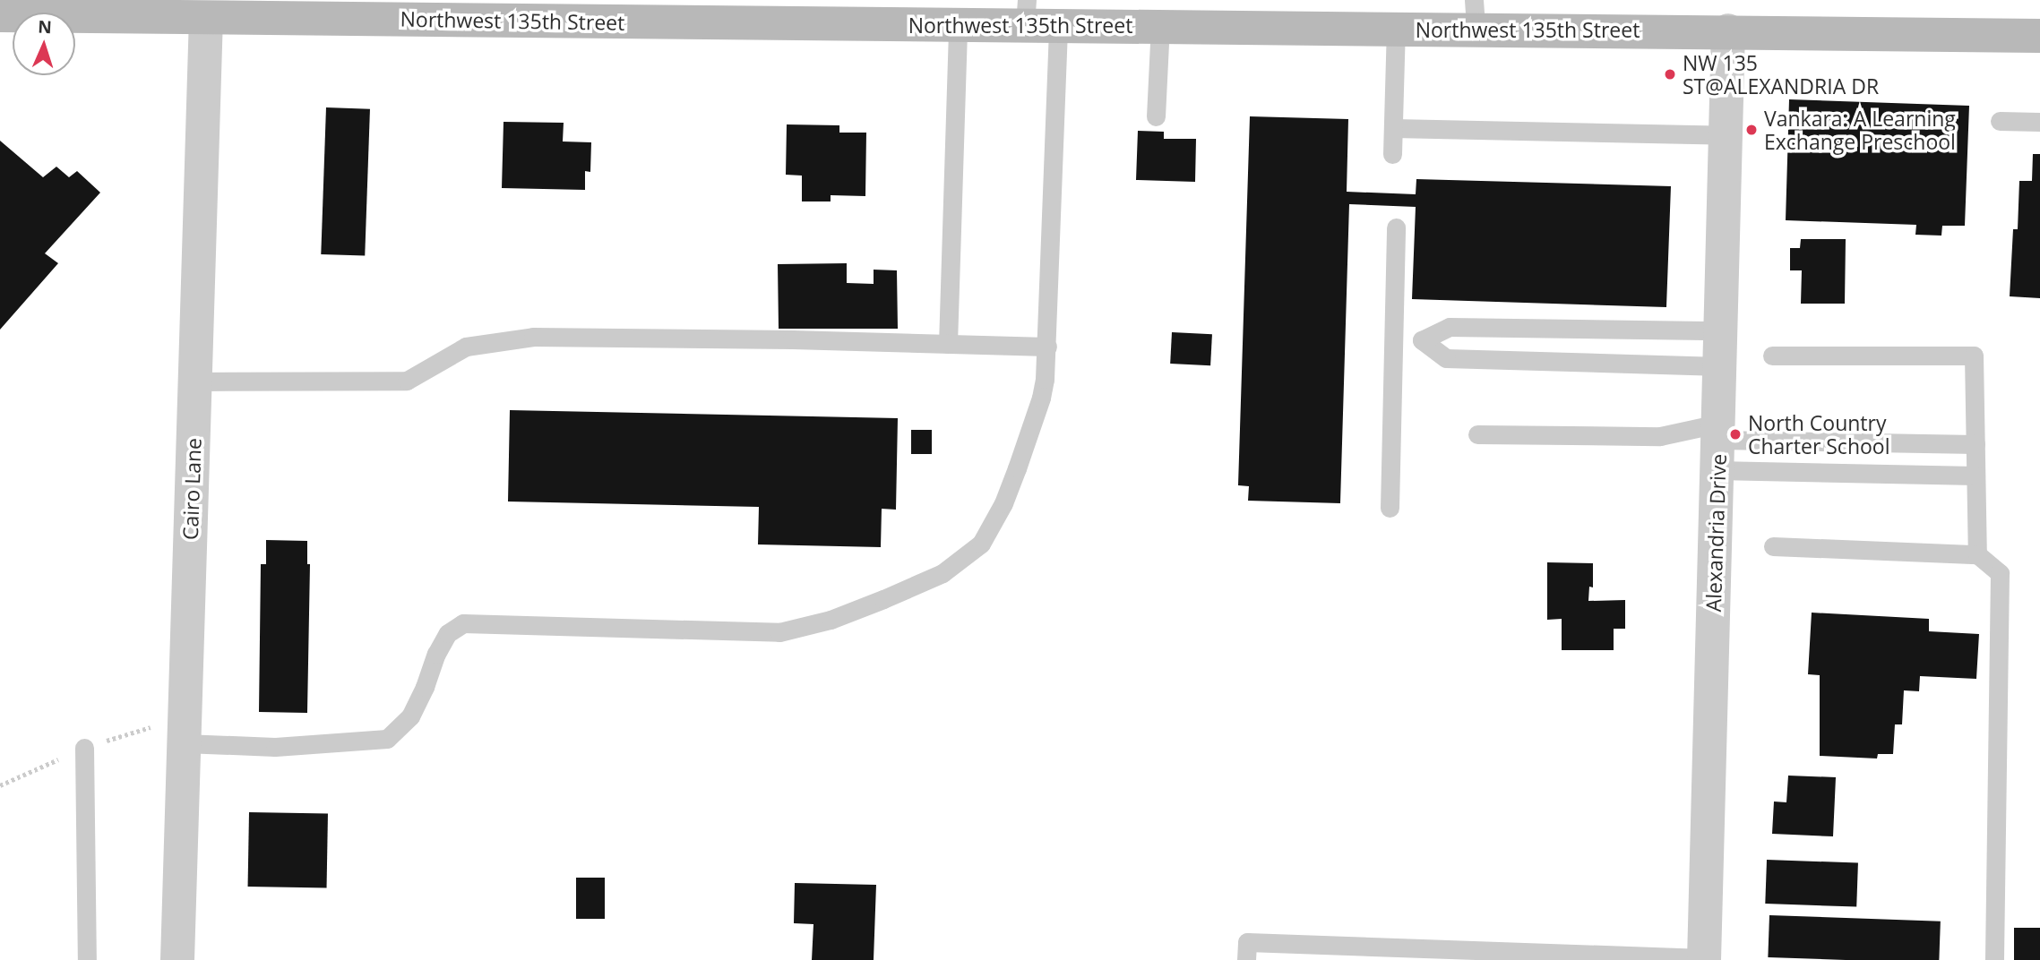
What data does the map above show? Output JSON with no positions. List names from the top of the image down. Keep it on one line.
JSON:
{"streets":{"main road":["Northwest 135th Street"],"street":["Cairo Lane","Alexandria Drive"]},"crossings":[["Northwest 135th Street","Cairo Lane"],["Northwest 135th Street","Alexandria Drive"]],"places":["NW 135 ST@ALEXANDRIA DR","Vankara: A Learning Exchange Preschool","North Country Charter School"],"north":"top"}
